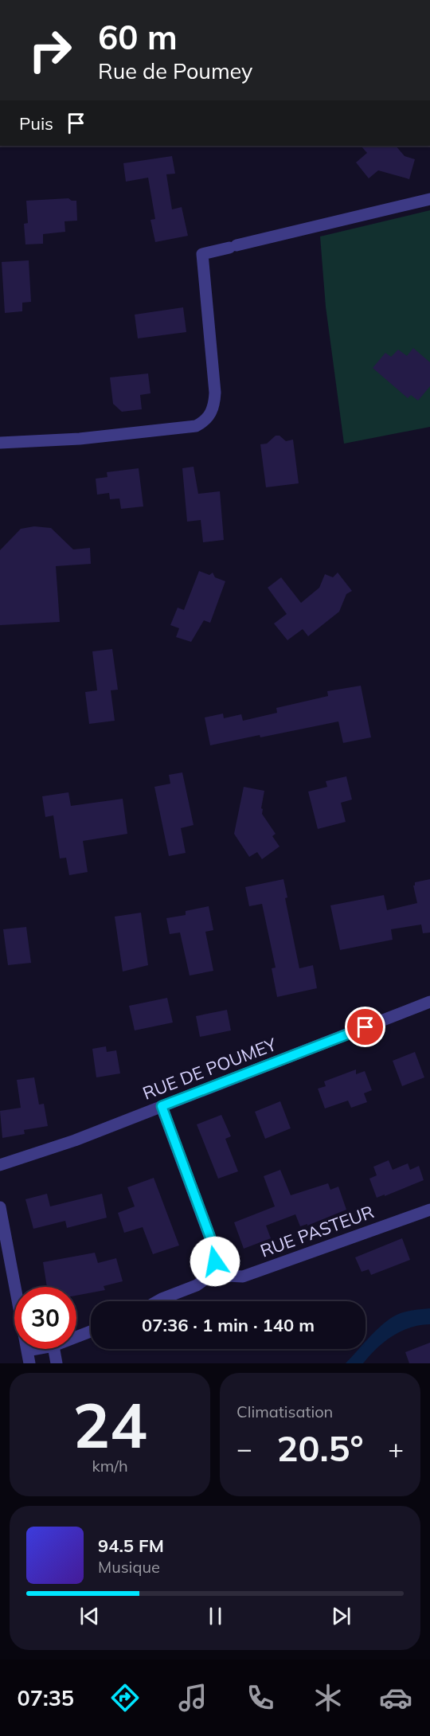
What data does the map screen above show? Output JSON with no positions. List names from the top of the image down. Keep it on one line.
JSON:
{"streets":{"street":["RUE DE POUMEY","RUE PASTEUR"]},"page":{"turn":["60 m","Rue de Poumey"],"then":"Puis","limit":"30","trip":"07:36 · 1 min · 140 m","tile":[["24","km/h"],"Climatisation"],"heat":["−","20.5°","+"],"song":["94.5 FM","Musique"],"tabs":"07:35"}}
